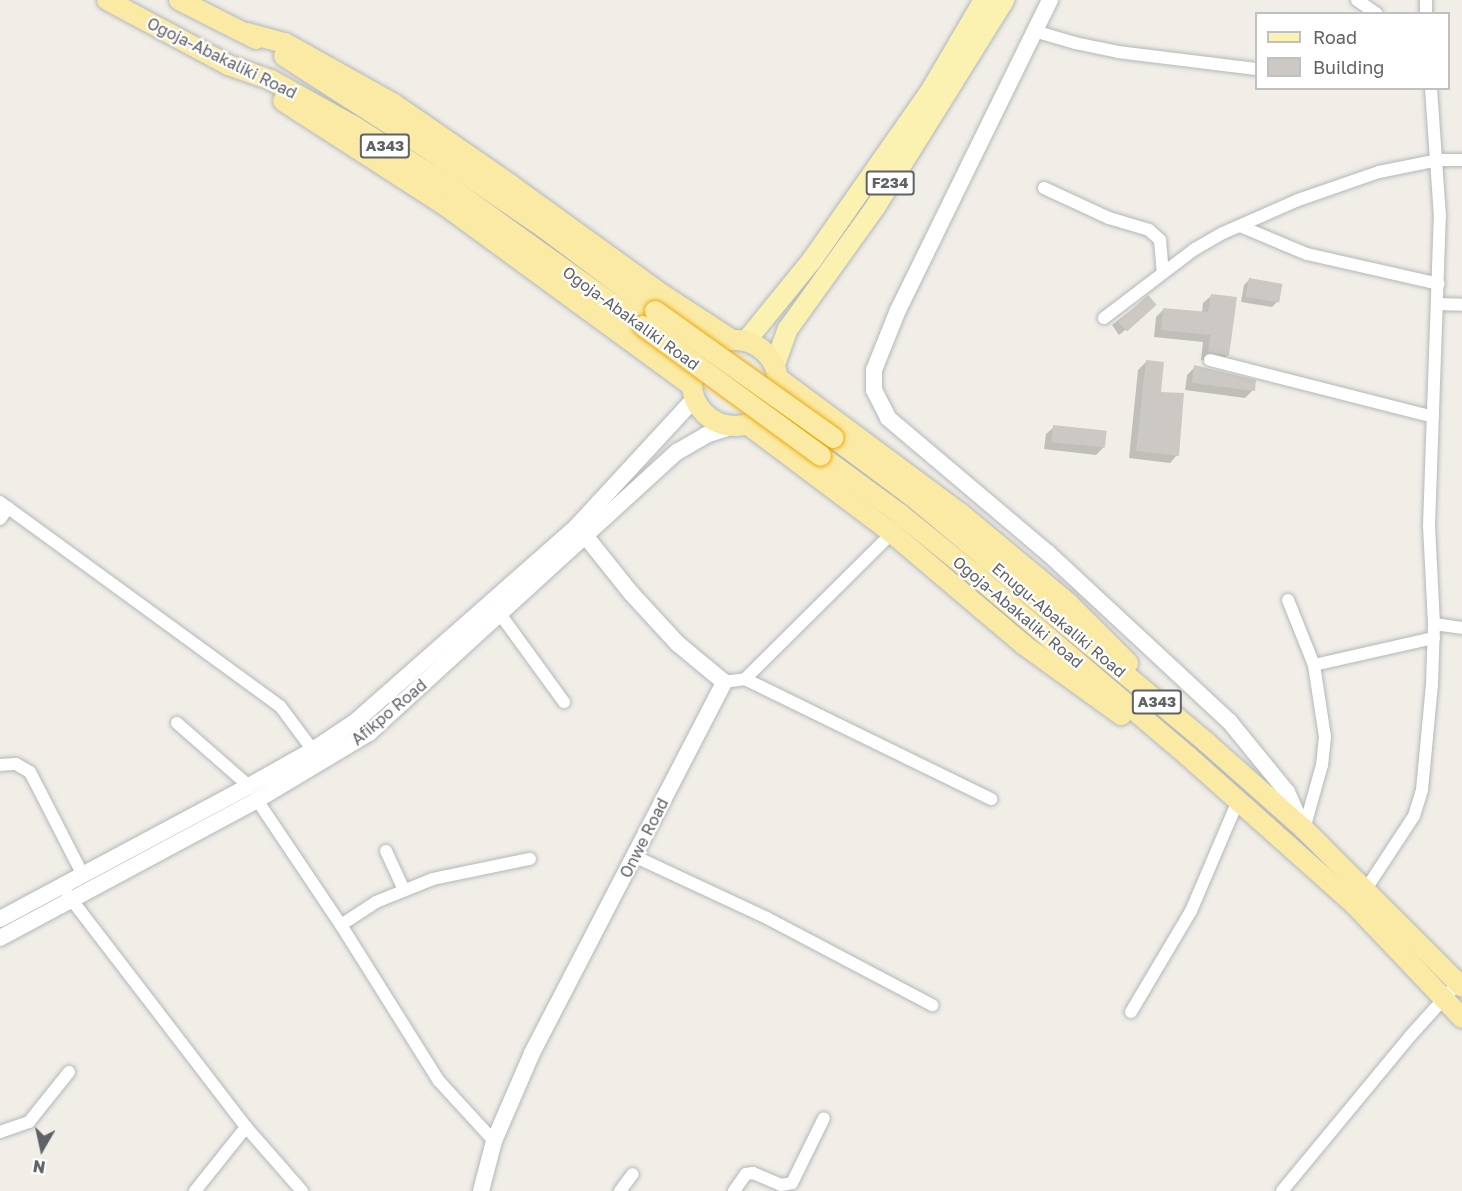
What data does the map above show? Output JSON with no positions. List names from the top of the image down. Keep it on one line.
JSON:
{"streets":{"highway":["Ogoja-Abakaliki Road","A343","Enugu-Abakaliki Road"],"main road":["F234","Afikpo Road","Onwe Road"]},"crossings":[["Ogoja-Abakaliki Road","Enugu-Abakaliki Road"],["F234","Afikpo Road"]],"legend":["Road","Building"],"north":"bottom"}
